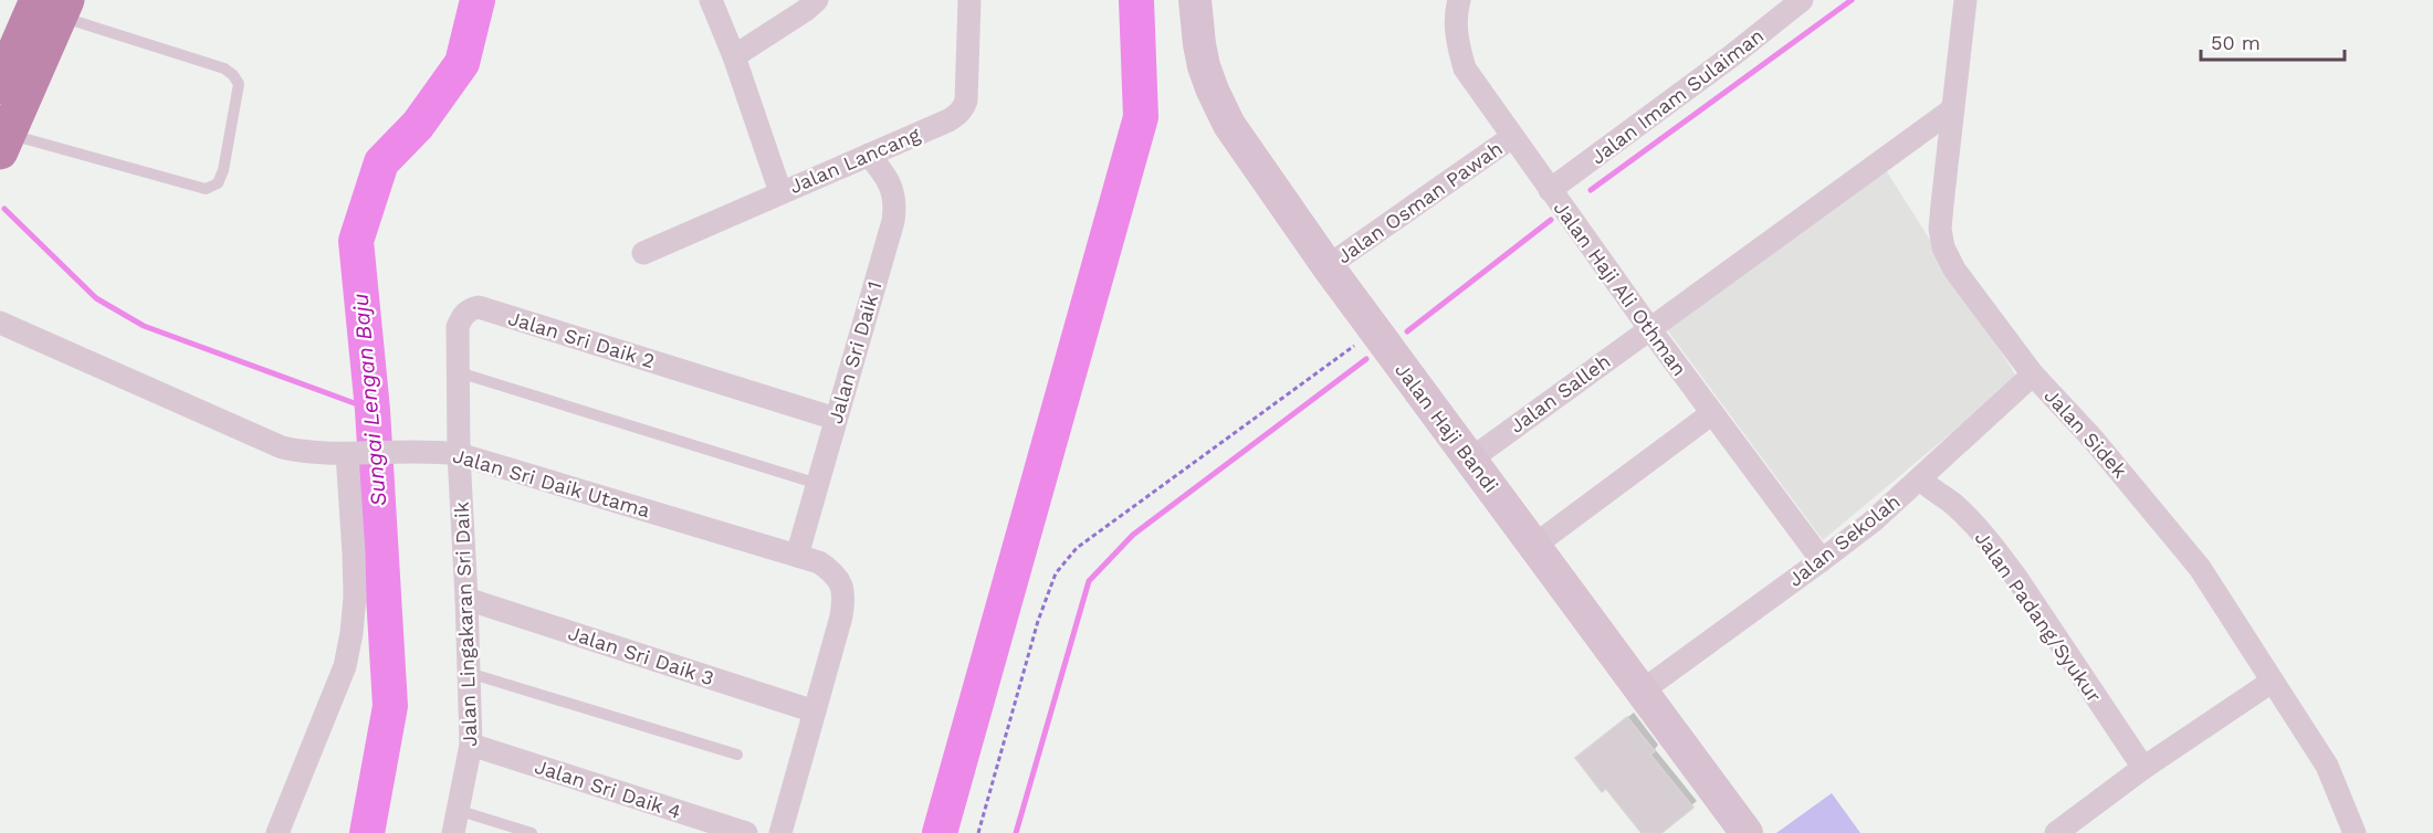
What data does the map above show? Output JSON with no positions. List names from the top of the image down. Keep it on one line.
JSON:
{"streets":{"street":["Jalan Imam Sulaiman","Jalan Lancang","Jalan Osman Pawah","Jalan Haji Ali Othman","Jalan Sri Daik 2","Jalan Sri Daik 1","Jalan Salleh","Jalan Haji Bandi","Jalan Sidek","Jalan Sri Daik Utama","Jalan Sekolah","Jalan Padang/Syukur","Jalan Lingakaran Sri Daik","Jalan Sri Daik 3","Jalan Sri Daik 4"]},"crossings":[["Jalan Imam Sulaiman","Jalan Haji Ali Othman"],["Jalan Lancang","Jalan Sri Daik 1"],["Jalan Osman Pawah","Jalan Haji Ali Othman"],["Jalan Osman Pawah","Jalan Haji Bandi"],["Jalan Haji Ali Othman","Jalan Salleh"],["Jalan Haji Ali Othman","Jalan Sekolah"],["Jalan Sri Daik 2","Jalan Sri Daik 1"],["Jalan Sri Daik 2","Jalan Sri Daik Utama"],["Jalan Sri Daik 2","Jalan Lingakaran Sri Daik"],["Jalan Sri Daik 1","Jalan Sri Daik Utama"],["Jalan Salleh","Jalan Haji Bandi"],["Jalan Salleh","Jalan Sidek"],["Jalan Haji Bandi","Jalan Sekolah"],["Jalan Sidek","Jalan Sekolah"],["Jalan Sri Daik Utama","Jalan Lingakaran Sri Daik"],["Jalan Sri Daik Utama","Jalan Sri Daik 3"],["Jalan Sekolah","Jalan Padang/Syukur"],["Jalan Lingakaran Sri Daik","Jalan Sri Daik 3"],["Jalan Lingakaran Sri Daik","Jalan Sri Daik 4"]],"water":["Sungai Lengan Baju"],"scale_bar":"50 m"}
